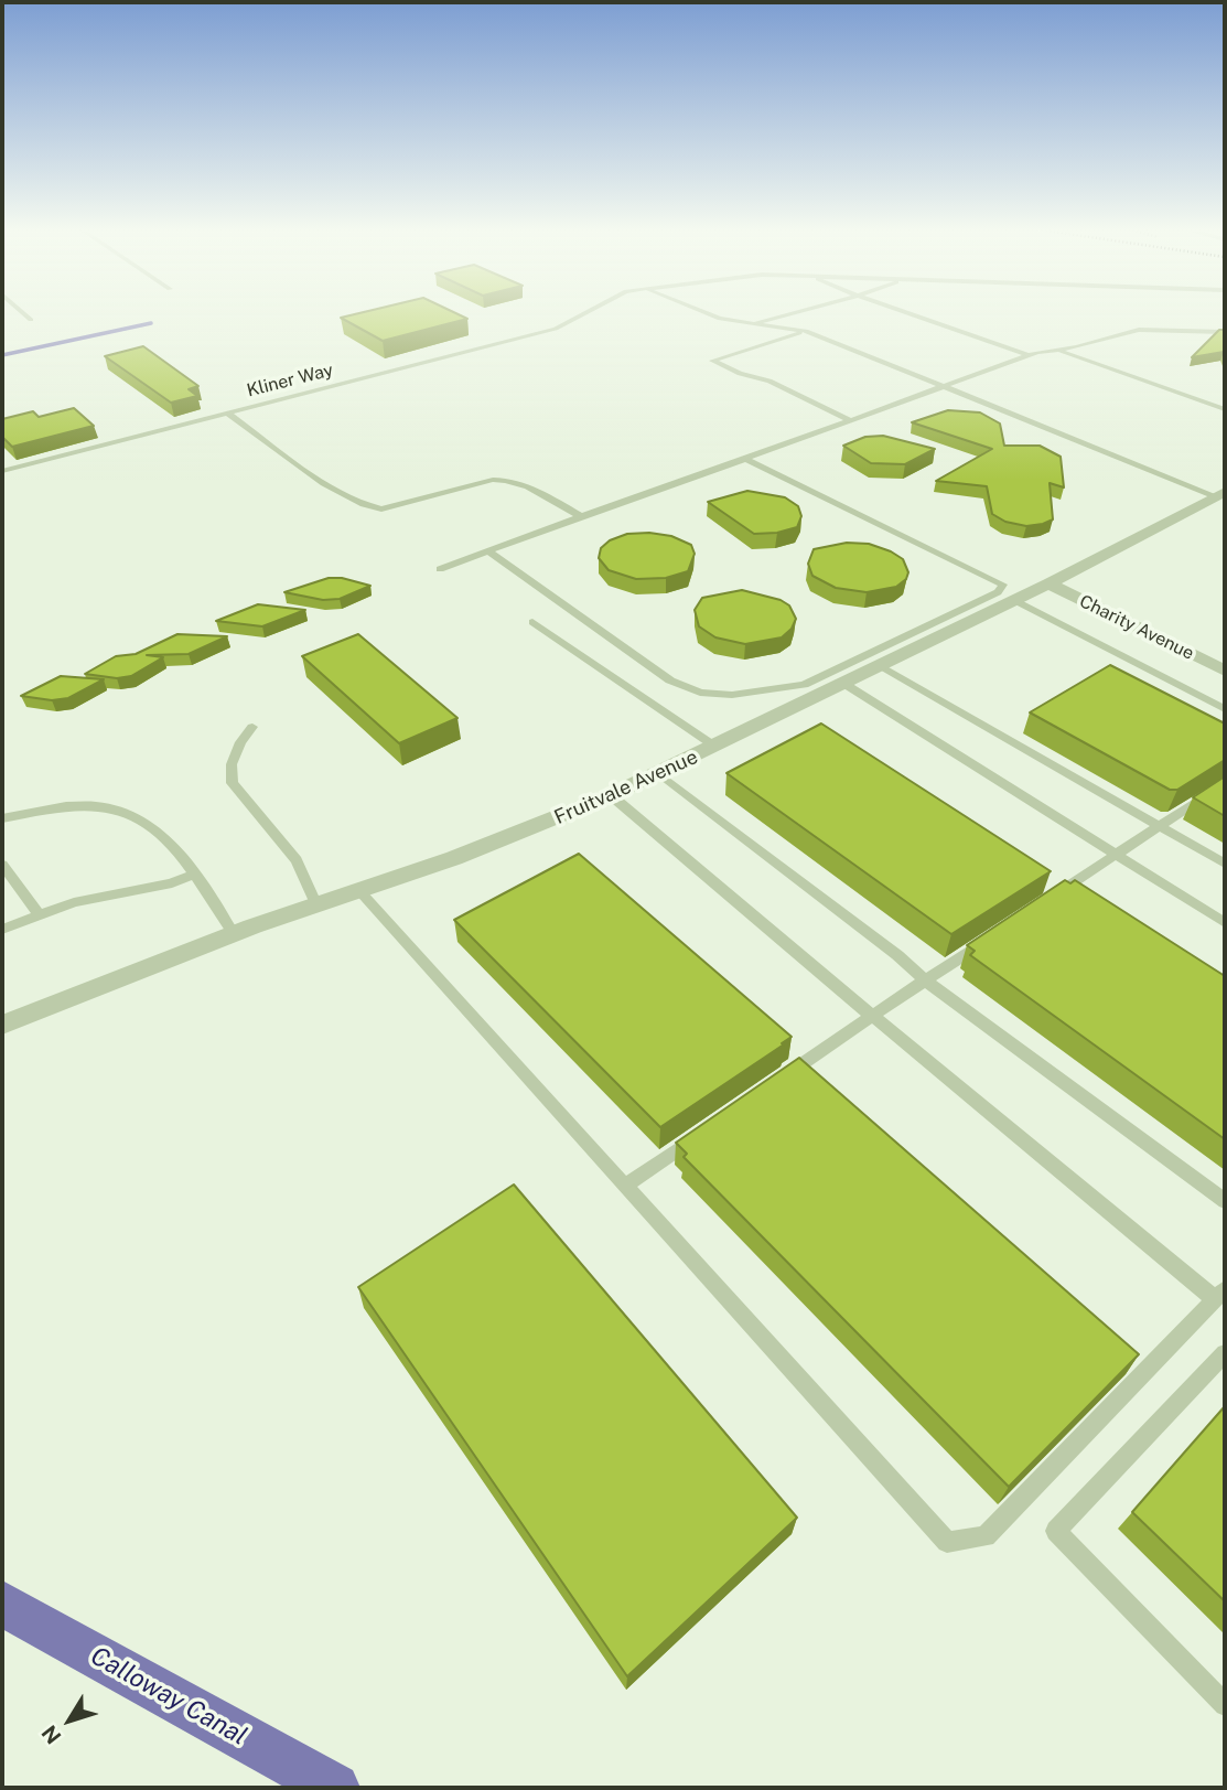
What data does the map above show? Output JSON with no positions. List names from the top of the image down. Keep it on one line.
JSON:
{"streets":{"street":["Charity Avenue","Fruitvale Avenue"],"lane":["Kliner Way"]},"crossings":[["Charity Avenue","Fruitvale Avenue"]],"water":["Calloway Canal"],"north":"bottom left"}
